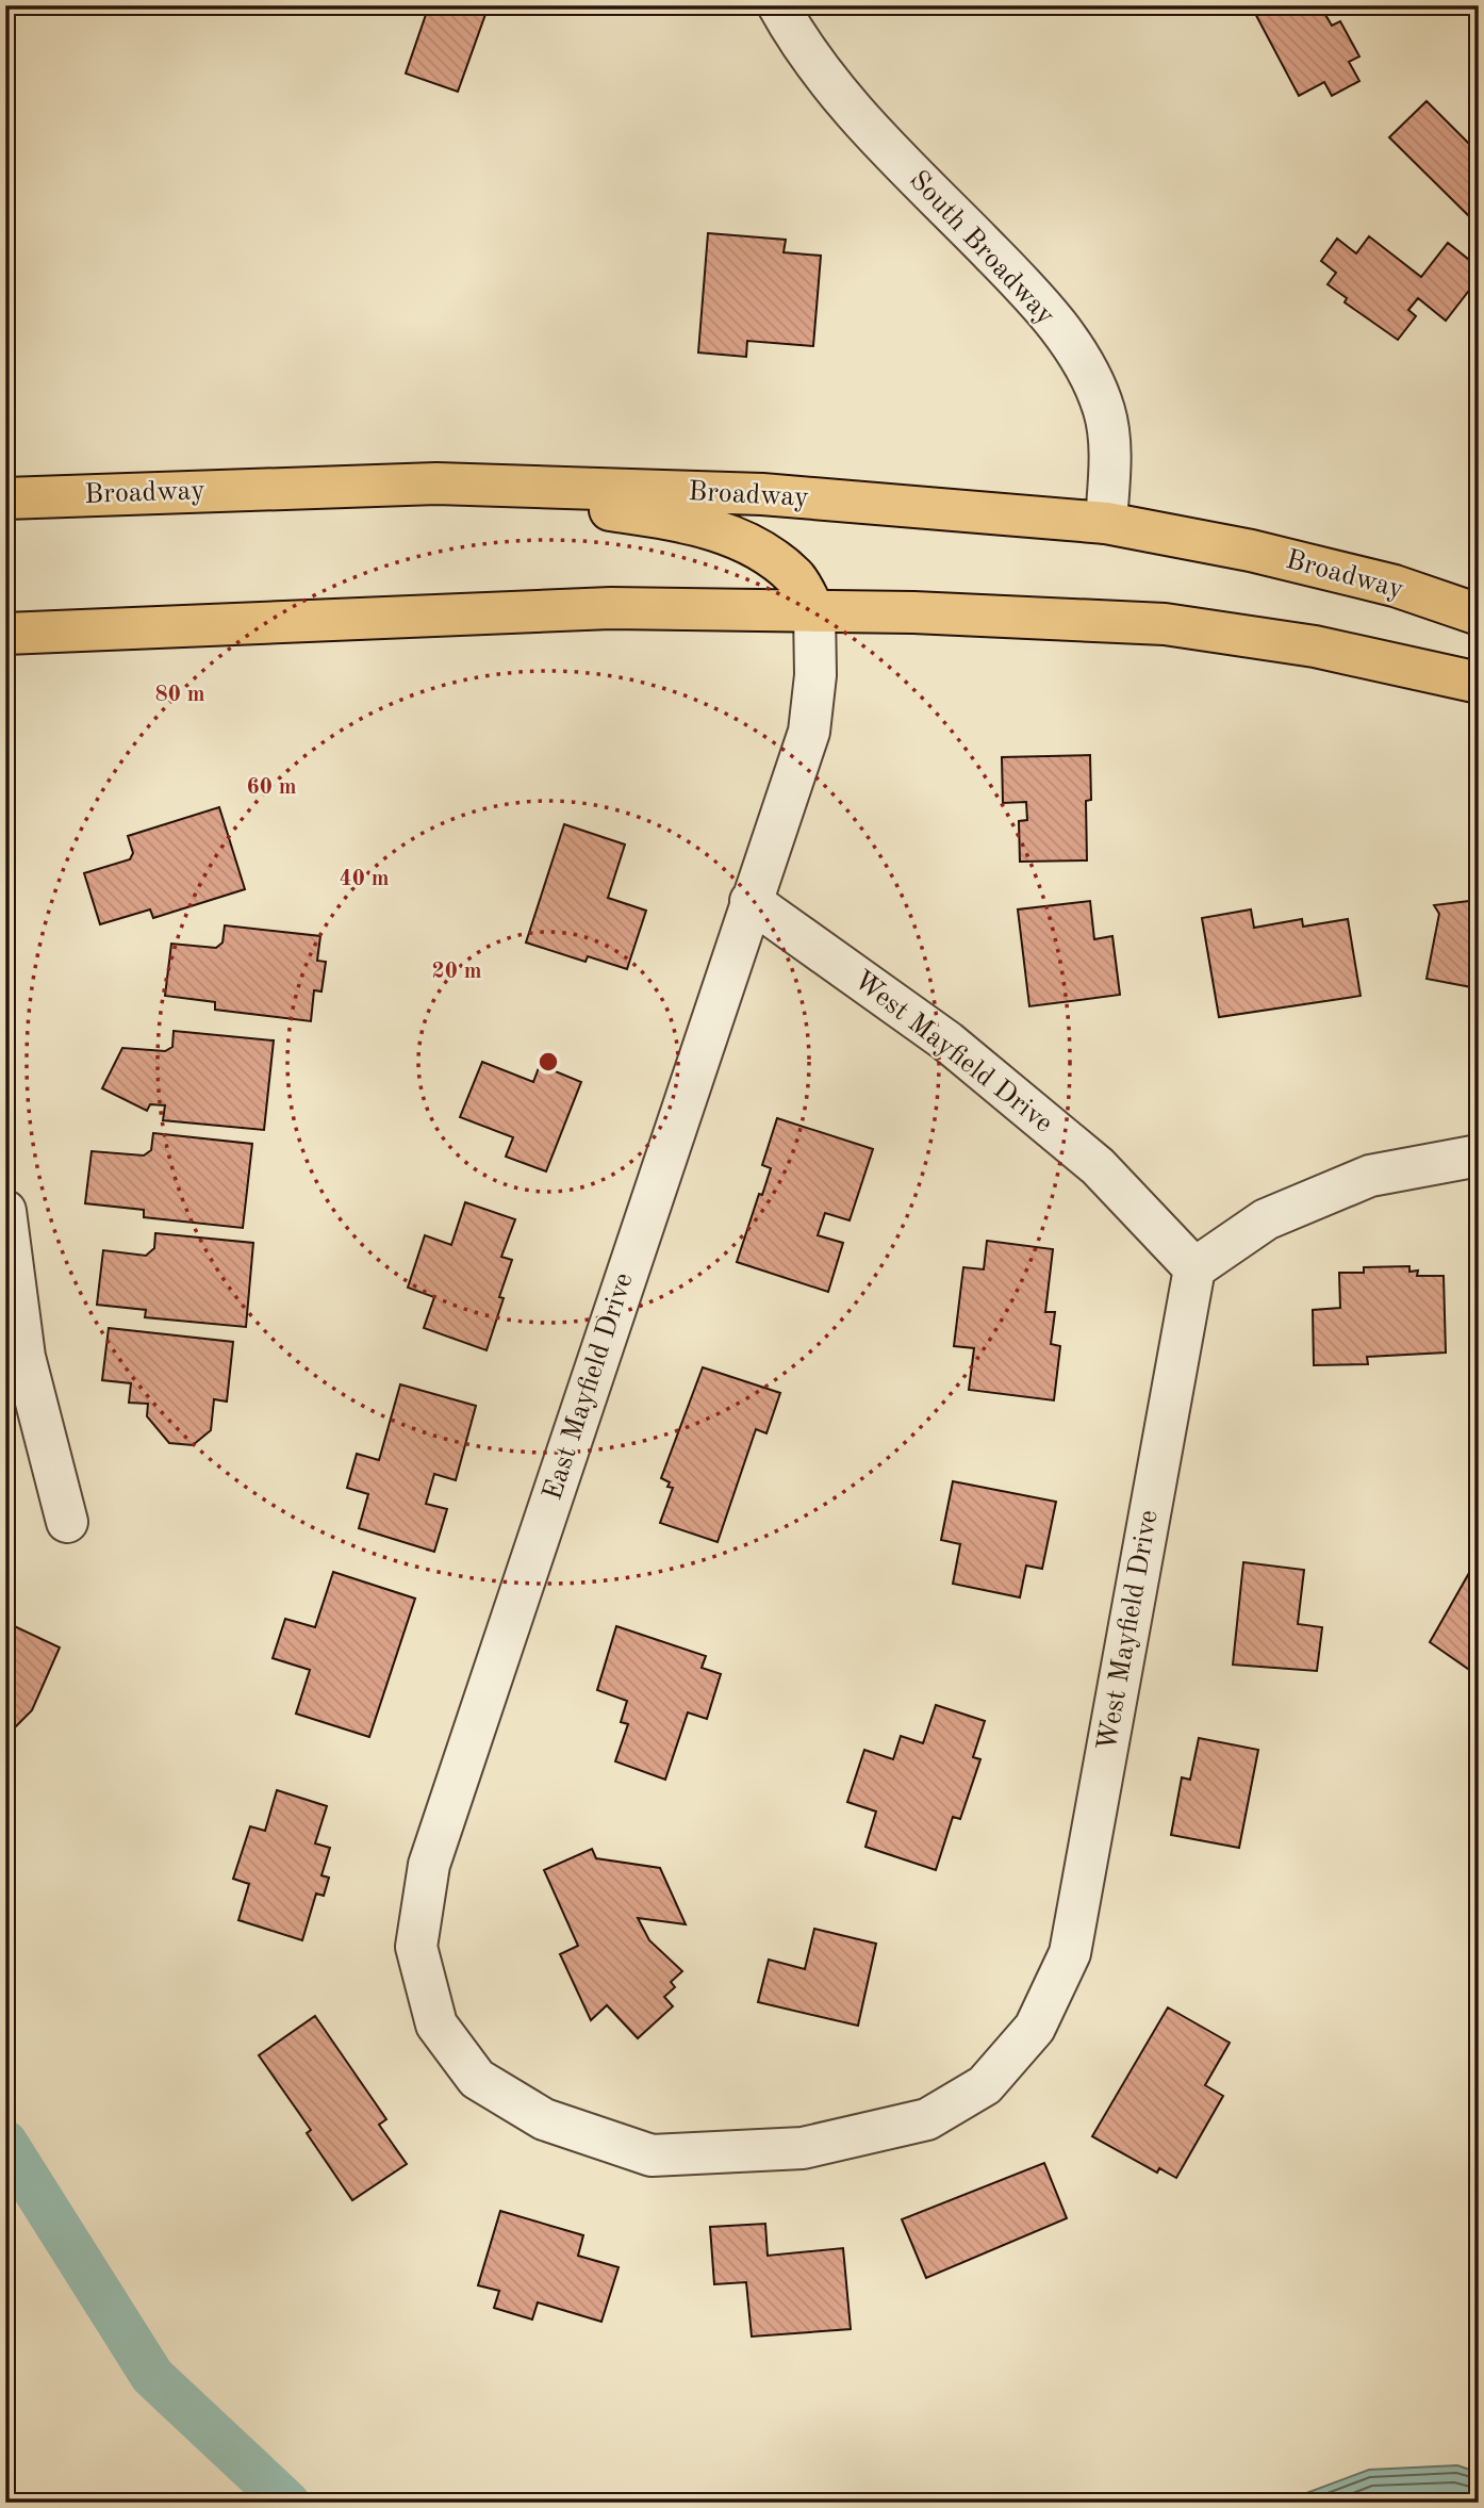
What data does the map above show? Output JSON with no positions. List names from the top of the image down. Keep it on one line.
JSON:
{"streets":{"main road":["Broadway"],"street":["South Broadway","West Mayfield Drive","East Mayfield Drive"]},"crossings":[["South Broadway","Broadway"],["West Mayfield Drive","East Mayfield Drive"]],"rings":["80 m","60 m","40 m","20 m"]}
